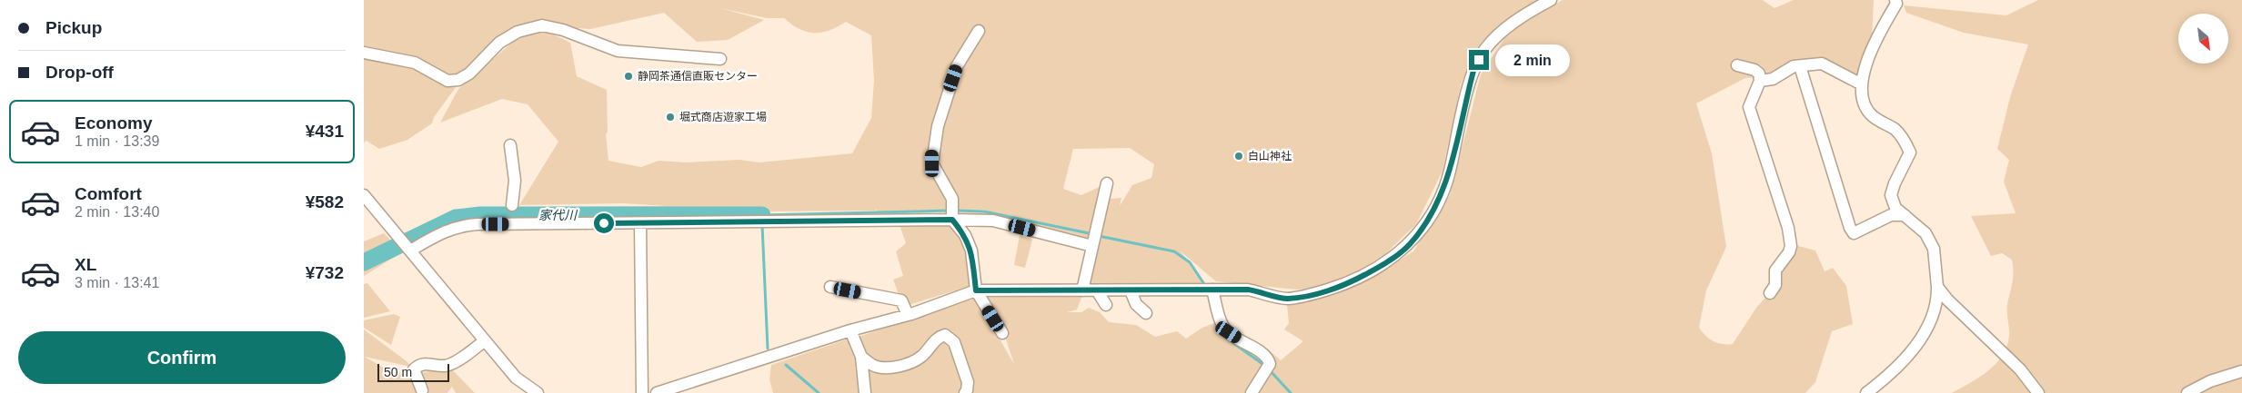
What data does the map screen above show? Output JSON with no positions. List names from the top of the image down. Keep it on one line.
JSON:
{"water":["家代川"],"places":["静岡茶通信直販センター","堀式商店遊家工場","白山神社"],"scale_bar":"50 m","north":"bottom right","page":{"banner":["Pickup","Drop-off"],"bubble":"2 min","list":[{"name":"Economy","note":"1 min · 13:39","value":"¥431"},{"name":"Comfort","note":"2 min · 13:40","value":"¥582"},{"name":"XL","note":"3 min · 13:41","value":"¥732"}],"buttons":"Confirm","scale":"50 m"}}
